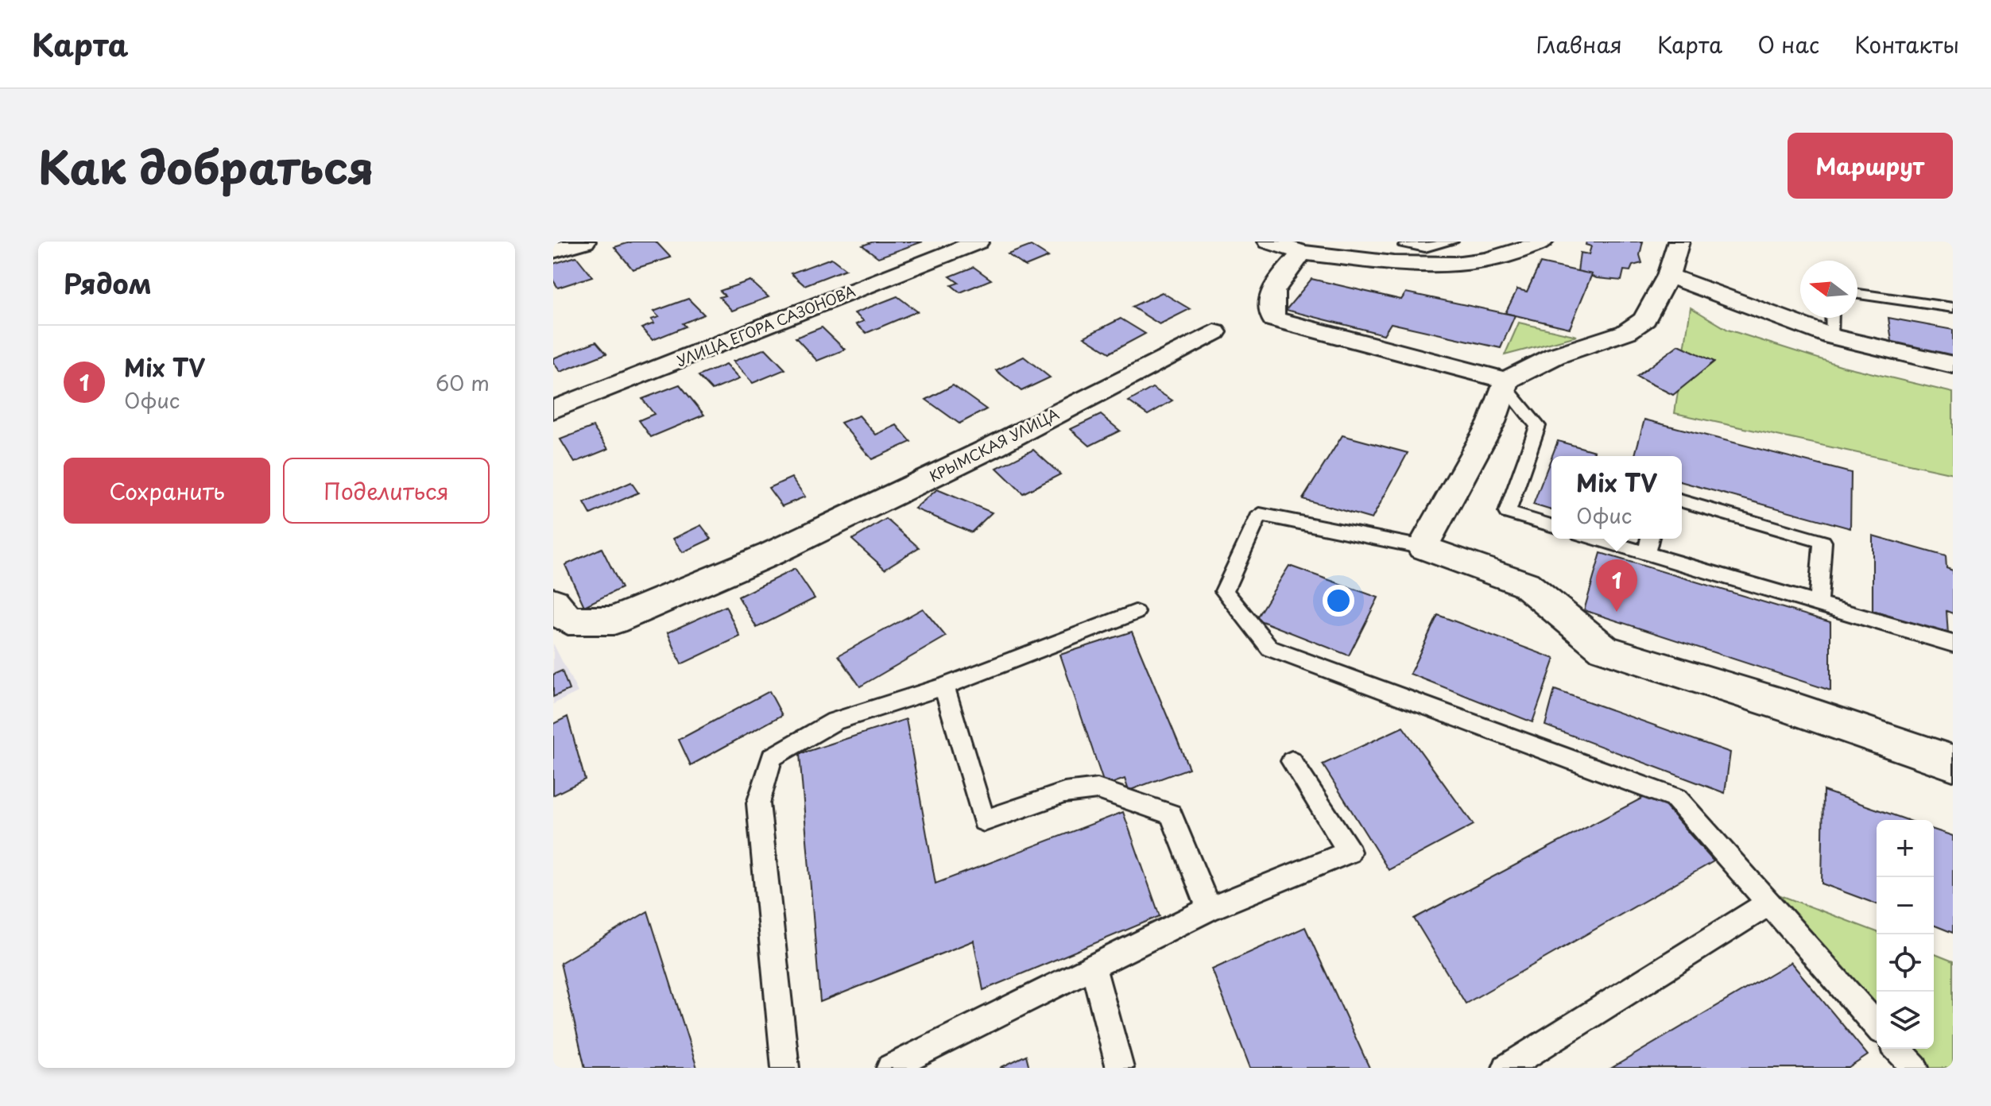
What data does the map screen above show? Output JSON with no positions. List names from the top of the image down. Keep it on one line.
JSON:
{"streets":{"street":["УЛИЦА ЕГОРА САЗОНОВА","КРЫМСКАЯ УЛИЦА"]},"north":"left","page":{"header":"Карта","nav":["Главная","Карта","О нас","Контакты"],"title":"Как добраться","buttons":["Маршрут",["Сохранить","Поделиться"]],"heading":"Рядом","list":[{"mark":"1","name":"Mix TV","note":"Офис","value":"60 m"}],"popup":["Mix TV","Офис"],"pins":"1","map_buttons":["+","−"]}}
